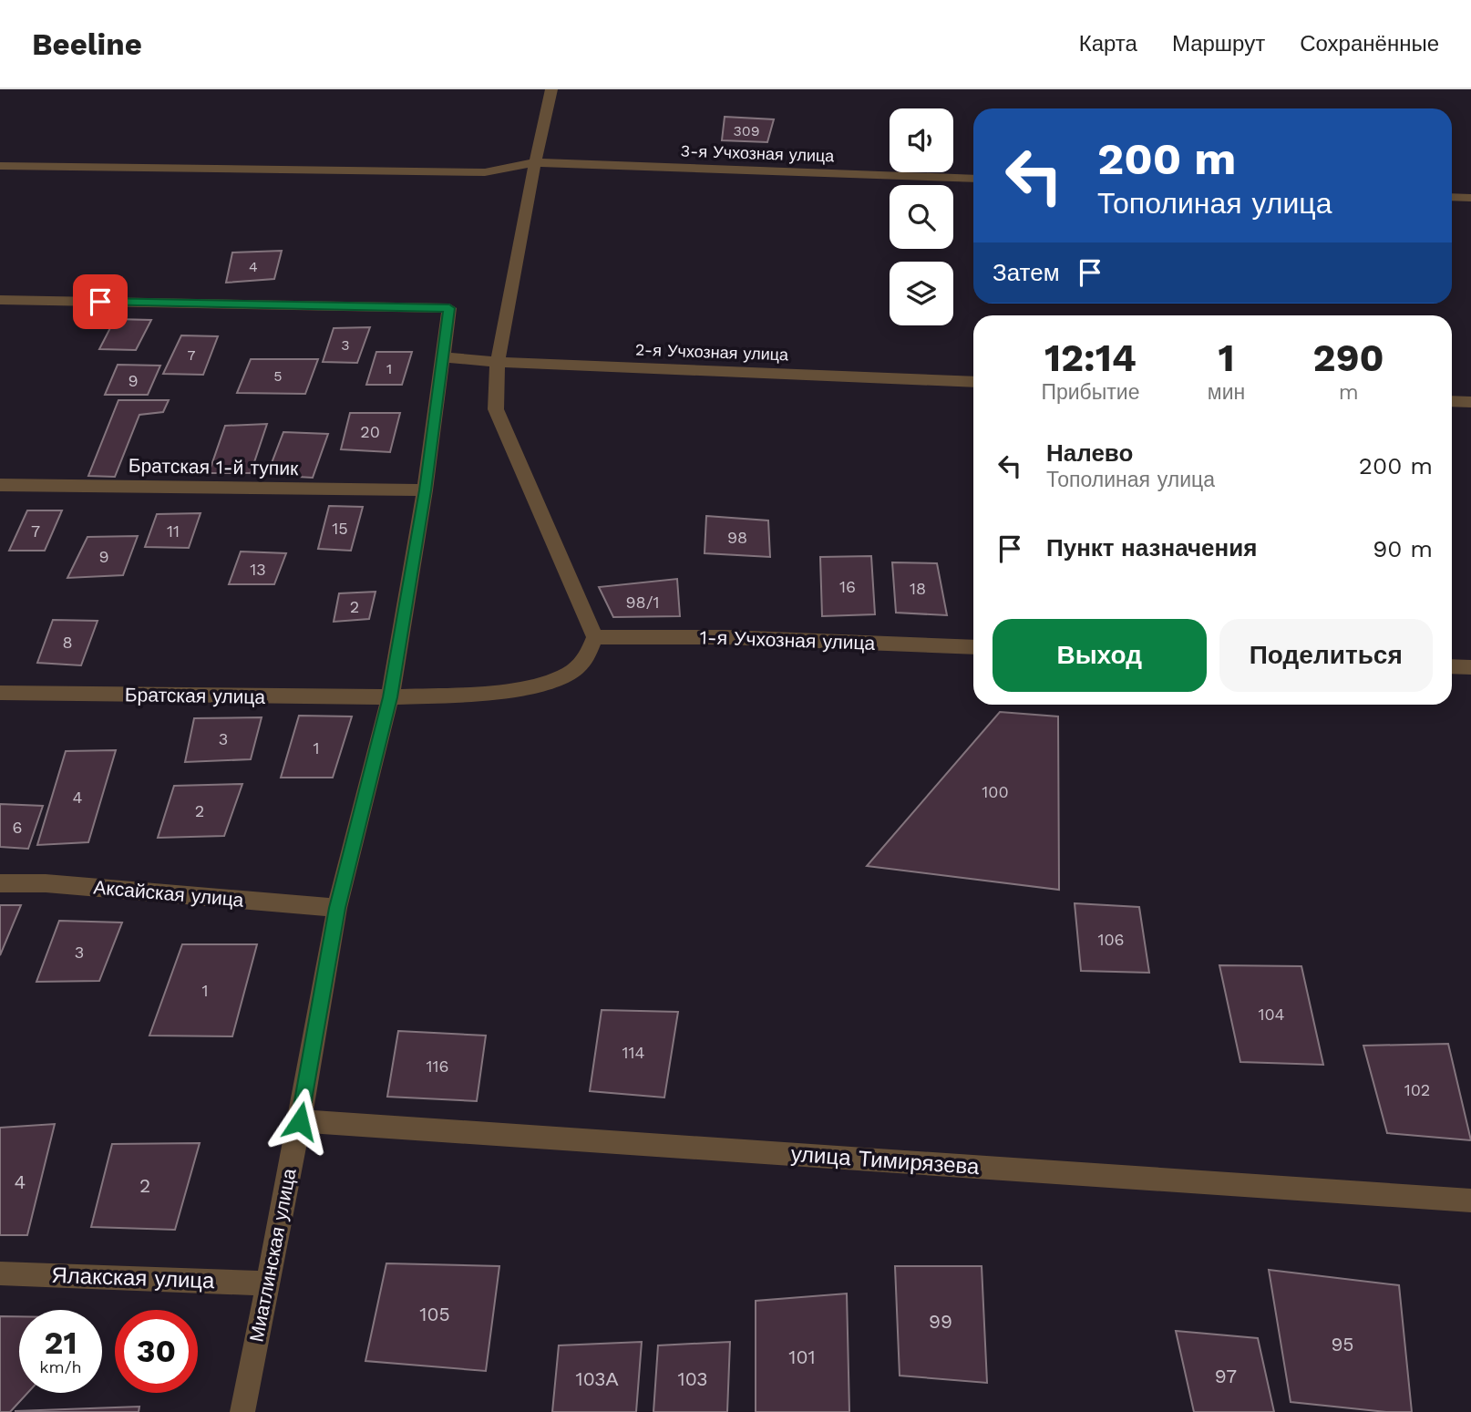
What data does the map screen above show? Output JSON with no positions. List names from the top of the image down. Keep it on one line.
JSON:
{"streets":{"street":["3-я Учхозная улица","2-я Учхозная улица","Братская 1-й тупик","1-я Учхозная улица","Братская улица","Аксайская улица","улица Тимирязева","Миатлинская улица","Ялакская улица"]},"crossings":[["2-я Учхозная улица","Миатлинская улица"],["Братская 1-й тупик","Миатлинская улица"],["1-я Учхозная улица","Братская улица"],["Братская улица","Миатлинская улица"],["Аксайская улица","Миатлинская улица"],["улица Тимирязева","Миатлинская улица"],["Миатлинская улица","Ялакская улица"]],"house_numbers":["309","4","3","7","1","5","9","20","15","7","11","98","9","13","16","18","98/1","2","8","3","1","100","4","2","6","106","3","1","104","114","116","102","4","2","105","99","95","101","97","103А","103"],"page":{"header":"Beeline","nav":["Карта","Маршрут","Сохранённые"],"turn":["200 m","Тополиная улица"],"then":"Затем","eta":["12:14","Прибытие","1","мин","290","m"],"list":[{"name":"Налево","note":"Тополиная улица","value":"200 m"},{"name":"Пункт назначения","value":"90 m"}],"buttons":["Выход","Поделиться"],"speed":"21 km/h","limit":"30"}}
